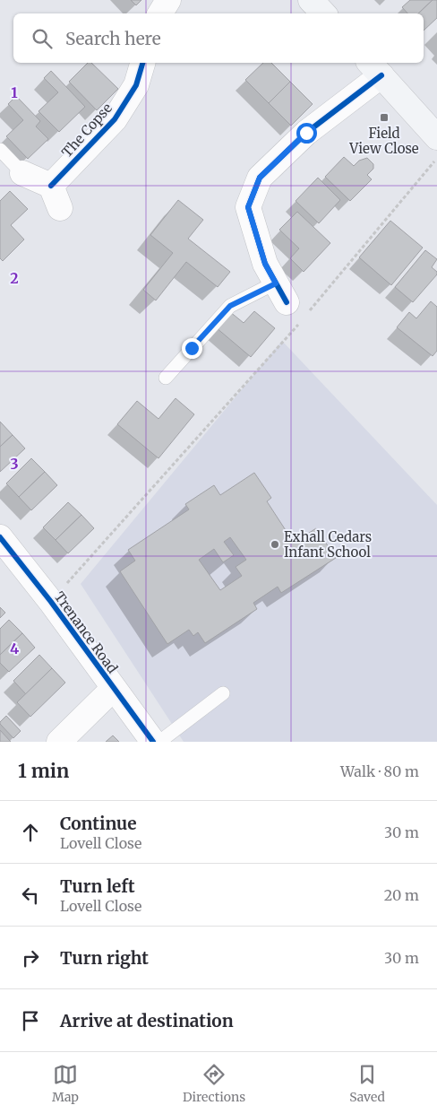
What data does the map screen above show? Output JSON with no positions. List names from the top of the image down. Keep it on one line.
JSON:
{"streets":{"street":["The Copse","Trenance Road"]},"places":{"transit":["Field View Close"],"other":["Exhall Cedars Infant School"]},"page":{"search":"Search here","heading":["1 min","Walk · 80 m"],"list":[["Continue","Lovell Close","30 m"],["Turn left","Lovell Close","20 m"],["Turn right","30 m"],"Arrive at destination"],"nav":["Map","Directions","Saved"]},"grid":{"rows":["1","2","3","4"]}}
